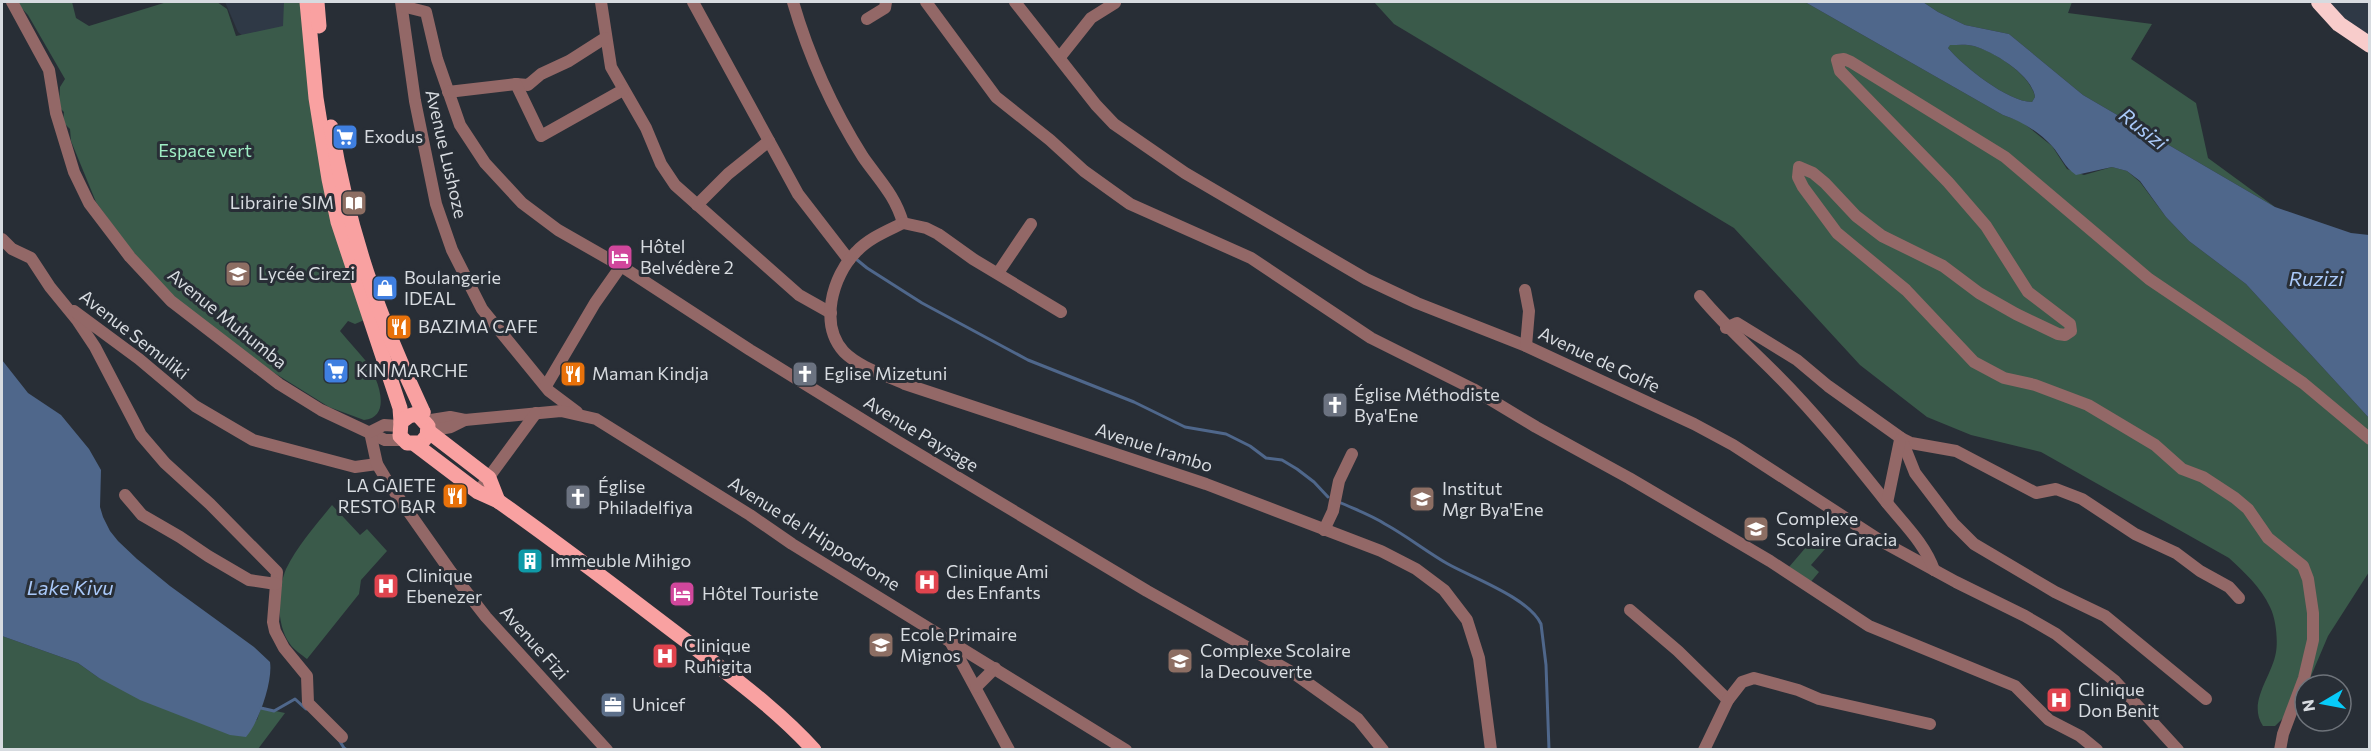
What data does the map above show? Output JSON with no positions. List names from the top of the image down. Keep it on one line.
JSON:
{"streets":{"street":["Avenue Lushoze","Avenue Muhumba","Avenue Semuliki","Avenue de Golfe","Avenue Paysage","Avenue Irambo","Avenue de l'Hippodrome","Avenue Fizi"]},"crossings":[["Avenue Lushoze","Avenue Paysage"],["Avenue Lushoze","Avenue de l'Hippodrome"],["Avenue Muhumba","Avenue Fizi"],["Avenue Semuliki","Avenue Fizi"]],"water":["Rusizi","Ruzizi","Lake Kivu"],"parks":["Espace vert"],"places":{"supermarket":["Exodus","KIN MARCHE"],"library":["Librairie SIM"],"hotel":["Hôtel Belvédère 2","Hôtel Touriste"],"school or university":["Lycée Cirezi","Institut Mgr Bya'Ene","Complexe Scolaire Gracia","Ecole Primaire Mignos","Complexe Scolaire la Decouverte"],"shop":["Boulangerie IDEAL"],"restaurant":["BAZIMA CAFE","Maman Kindja","LA GAIETE RESTO BAR"],"church":["Eglise Mizetuni","Église Méthodiste Bya'Ene","Église Philadelfiya"],"building":["Immeuble Mihigo"],"hospital":["Clinique Ami des Enfants","Clinique Ebenezer","Clinique Ruhigita","Clinique Don Benit"],"office":["Unicef"]},"north":"left"}
